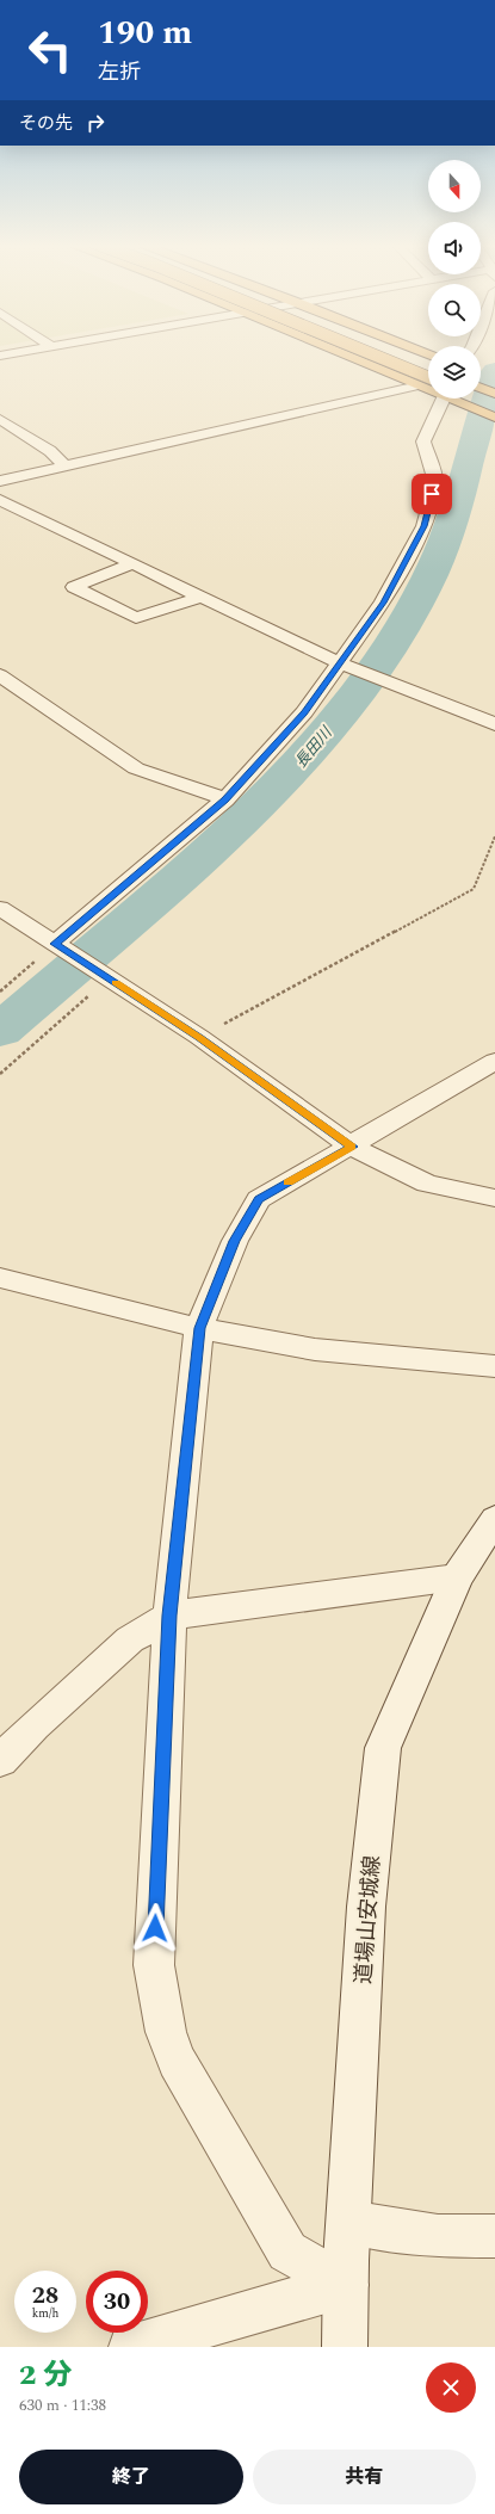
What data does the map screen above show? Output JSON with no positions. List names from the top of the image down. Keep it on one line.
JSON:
{"streets":{"street":["道場山安城線"]},"water":["長田川"],"north":"bottom","page":{"turn":["190 m","左折"],"then":"その先","speed":"28 km/h","limit":"30","heading":["2 分","630 m · 11:38"],"buttons":["終了","共有"]}}
